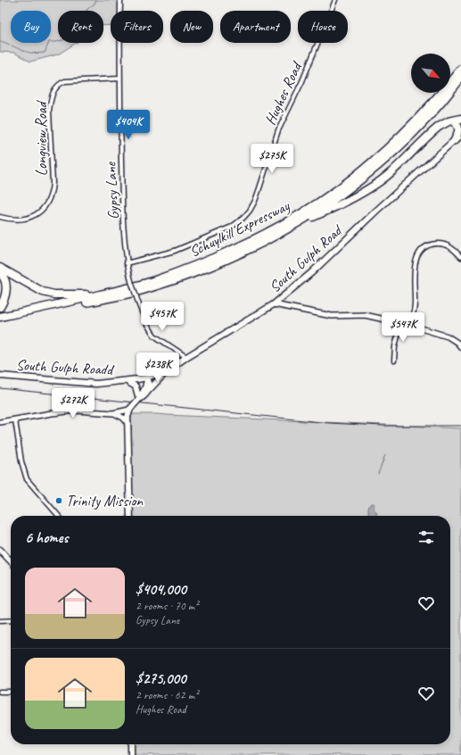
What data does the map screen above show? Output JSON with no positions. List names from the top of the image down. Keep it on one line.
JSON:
{"streets":{"highway":["Schuylkill Expressway"],"main road":["South Gulph Road","South Gulph Roadd"],"street":["Hughes Road","Longview Road","Gypsy Lane"]},"crossings":[["Hughes Road","Gypsy Lane"],["Longview Road","Gypsy Lane"],["Gypsy Lane","South Gulph Road"],["South Gulph Road","South Gulph Roadd"]],"places":["Trinity Mission"],"north":"bottom right","page":{"chip":["Buy","Rent","Filters","New","Apartment","House"],"price":["$404K","$275K","$457K","$547K","$238K","$272K"],"heading":"6 homes","list":[{"name":"$404,000","note":"2 rooms · 70 m² · Gypsy Lane"},{"name":"$275,000","note":"2 rooms · 62 m² · Hughes Road"}]}}
